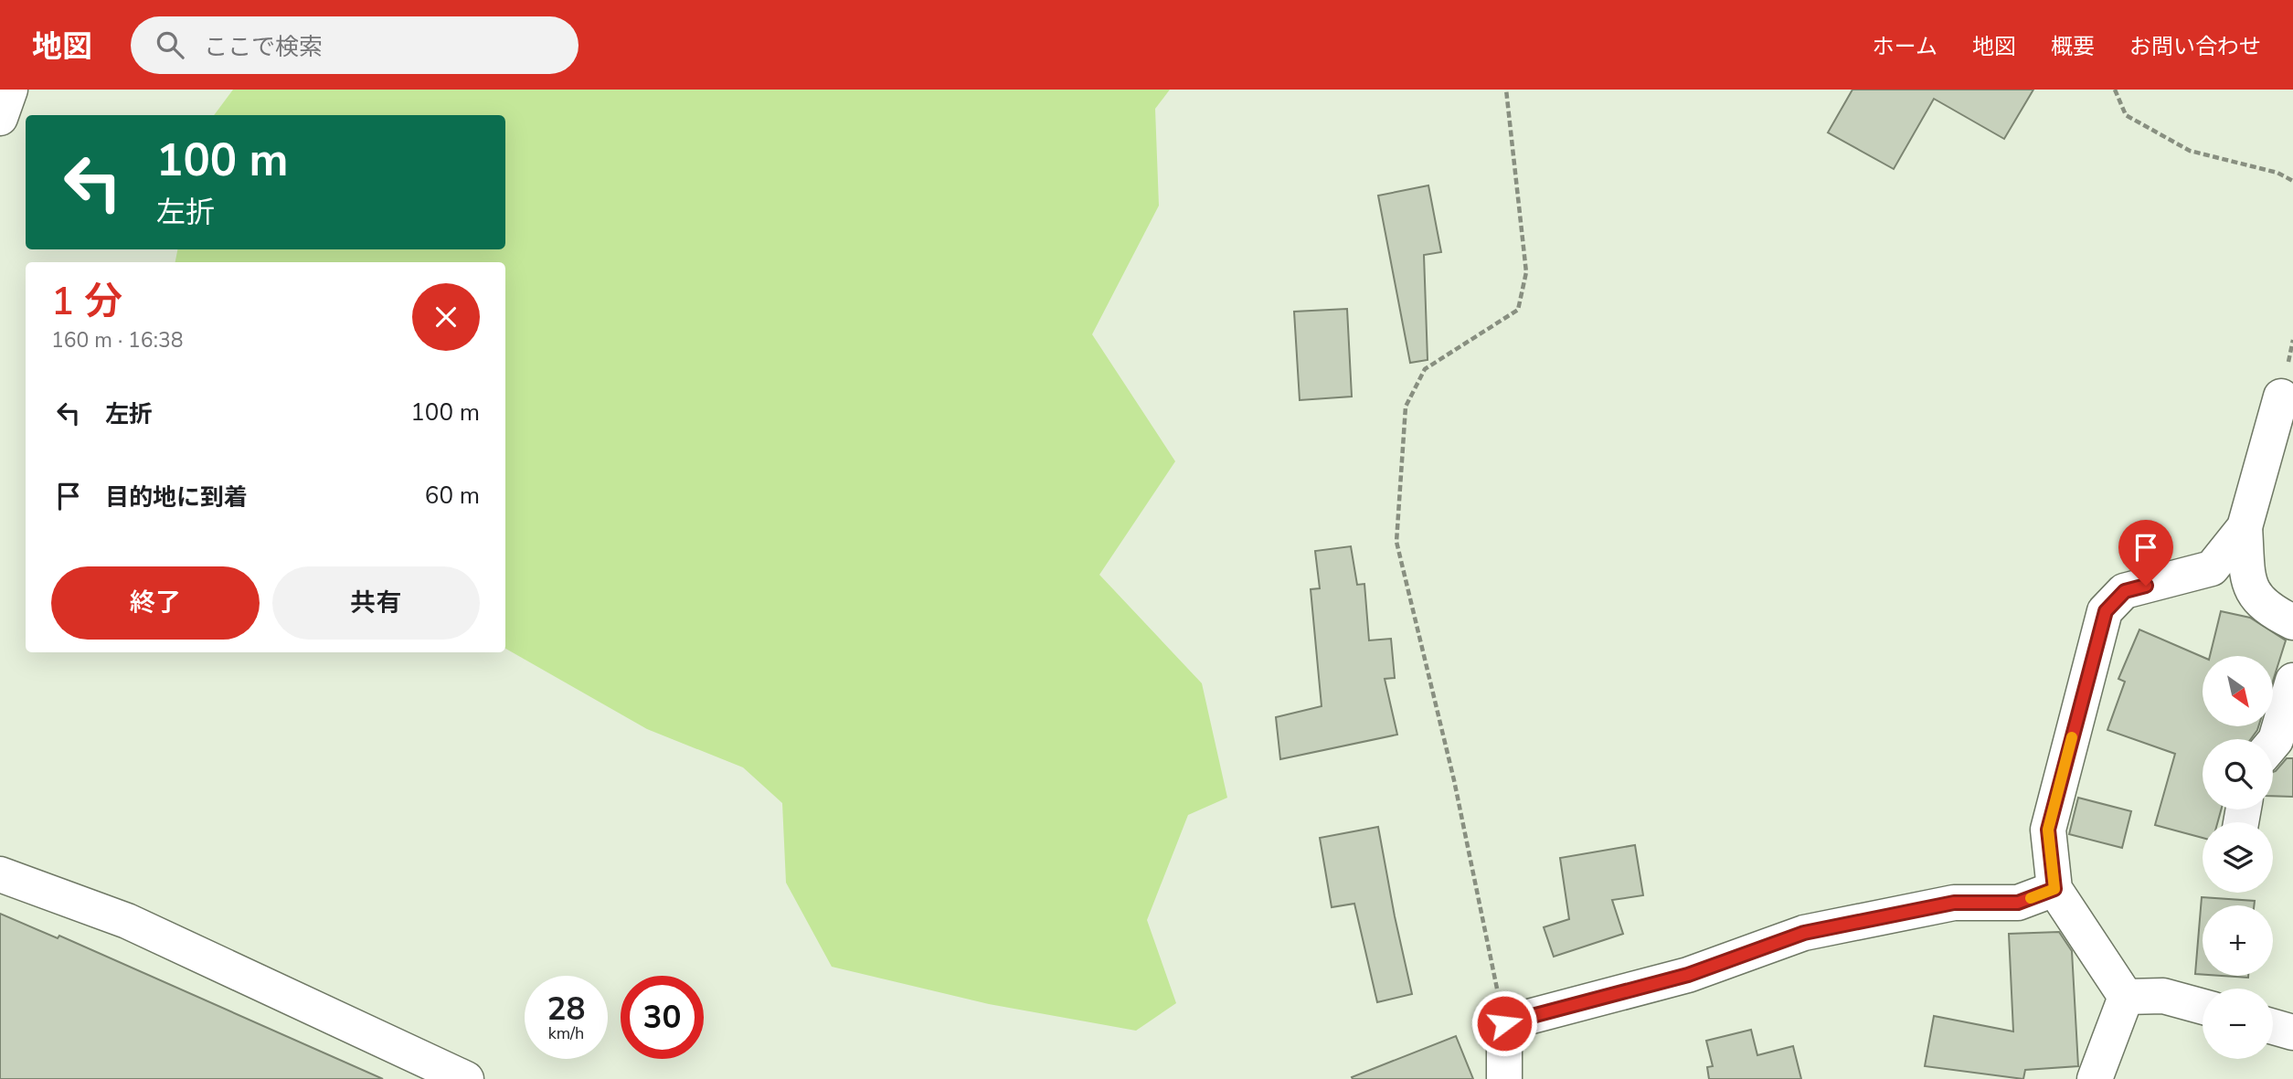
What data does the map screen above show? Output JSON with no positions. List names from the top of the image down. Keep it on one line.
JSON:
{"north":"bottom right","page":{"header":"地図","search":"ここで検索","nav":["ホーム","地図","概要","お問い合わせ"],"turn":["100 m","左折"],"heading":["1 分","160 m · 16:38"],"list":[{"name":"左折","value":"100 m"},{"name":"目的地に到着","value":"60 m"}],"buttons":["終了","共有"],"map_buttons":["+","−"],"speed":"28 km/h","limit":"30"}}
